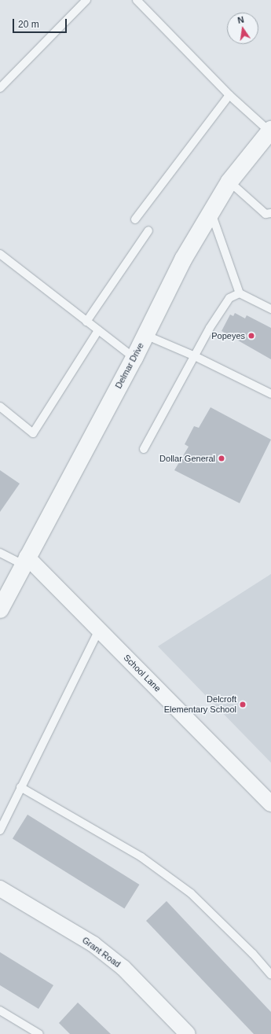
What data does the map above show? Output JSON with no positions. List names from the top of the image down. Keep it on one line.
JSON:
{"streets":{"street":["Delmar Drive","School Lane","Grant Road"]},"crossings":[["Delmar Drive","School Lane"]],"places":["Popeyes","Dollar General","Delcroft Elementary School"],"scale_bar":"20 m","north":"top"}
